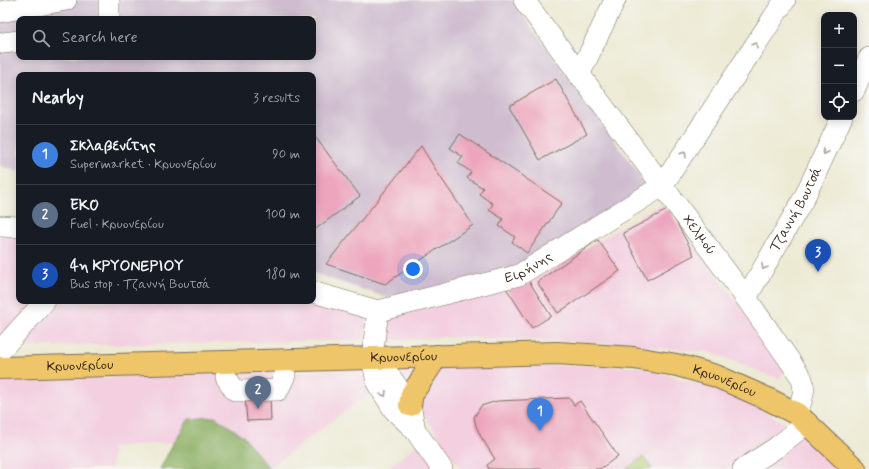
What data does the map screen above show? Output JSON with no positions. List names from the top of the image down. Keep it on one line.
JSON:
{"streets":{"main road":["Κρυονερίου"],"street":["Τζαννή Βουτσά","Χελμού","Ειρήνης"]},"crossings":[["Τζαννή Βουτσά","Χελμού"],["Χελμού","Ειρήνης"],["Χελμού","Κρυονερίου"]],"page":{"map_buttons":["+","−"],"search":"Search here","heading":["Nearby","3 results"],"list":[{"mark":"1","name":"Σκλαβενίτης","note":"Supermarket · Κρυονερίου","value":"90 m"},{"mark":"2","name":"EKO","note":"Fuel · Κρυονερίου","value":"100 m"},{"mark":"3","name":"4η ΚΡΥΟΝΕΡΙΟΥ","note":"Bus stop · Τζαννή Βουτσά","value":"180 m"}],"pins":["3","2","1"]}}
